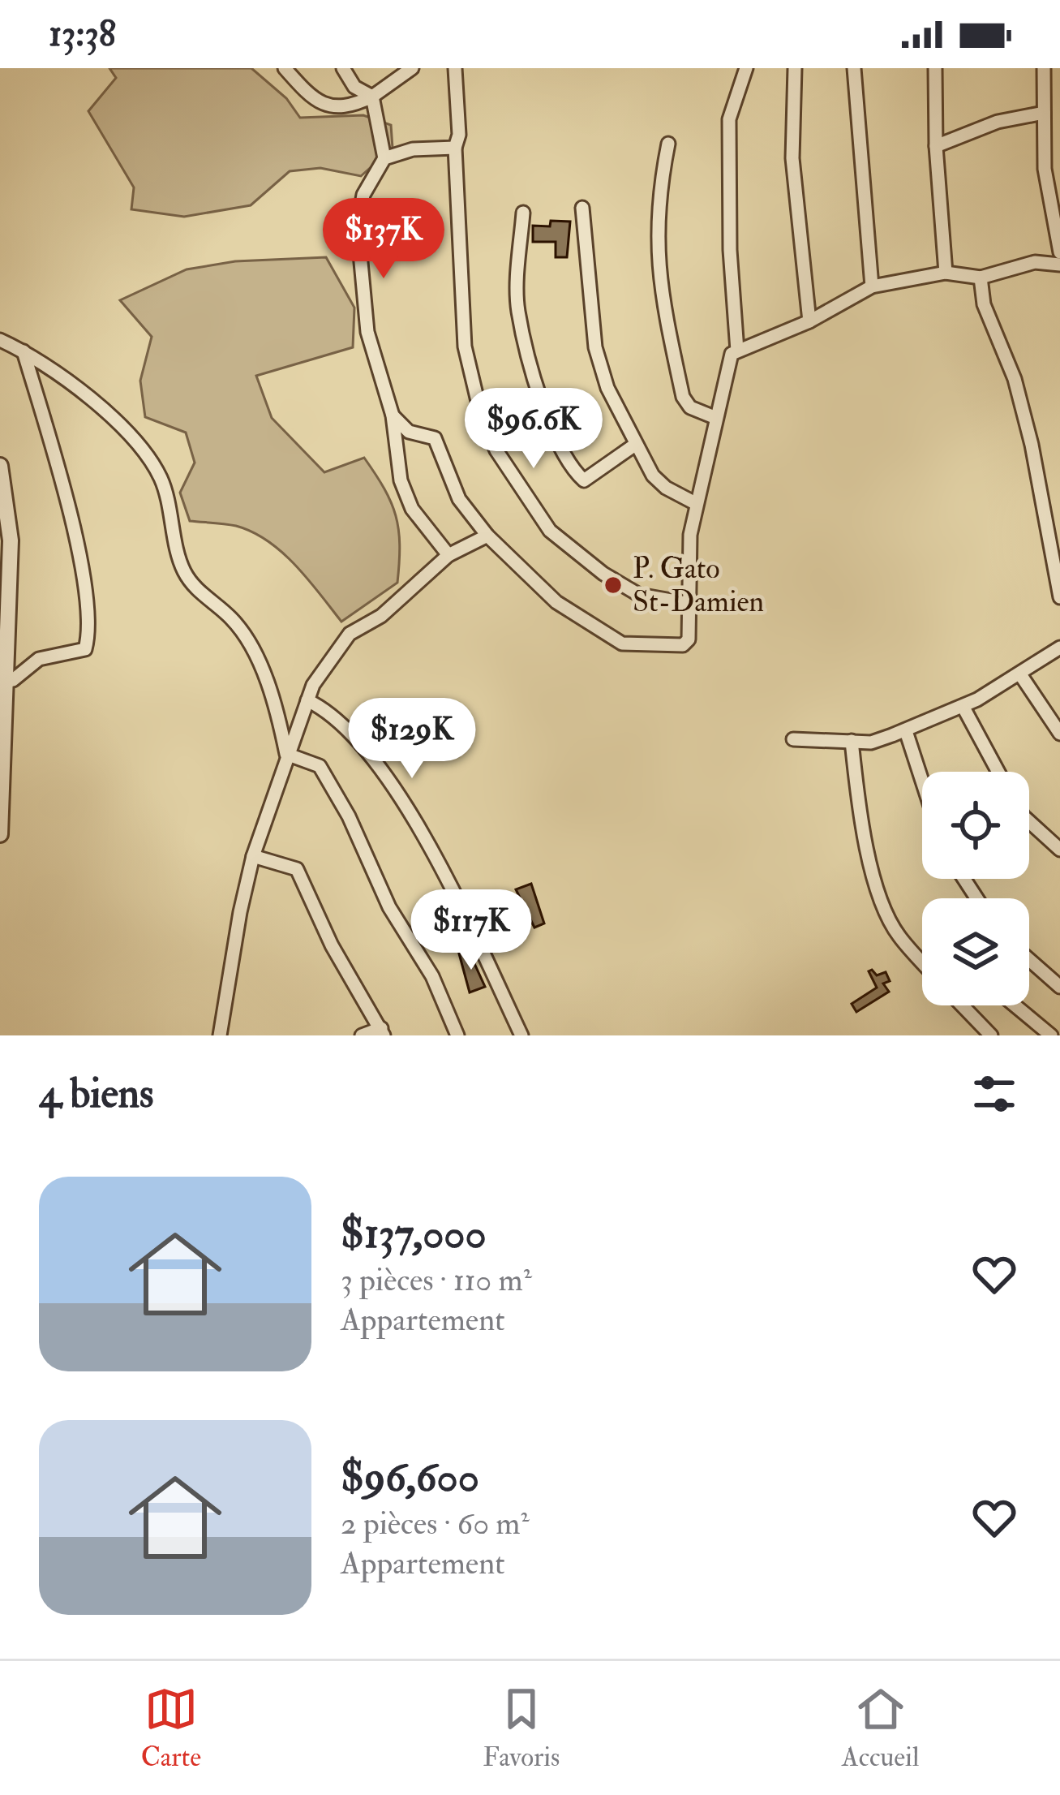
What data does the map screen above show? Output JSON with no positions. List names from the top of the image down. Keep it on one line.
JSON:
{"places":["P. Gato St-Damien"],"page":{"status":"13:38","price":["$137K","$96.6K","$129K","$117K"],"heading":"4 biens","list":[{"name":"$137,000","note":"3 pièces · 110 m² · Appartement"},{"name":"$96,600","note":"2 pièces · 60 m² · Appartement"}],"tabs":["Carte","Favoris","Accueil"]}}
